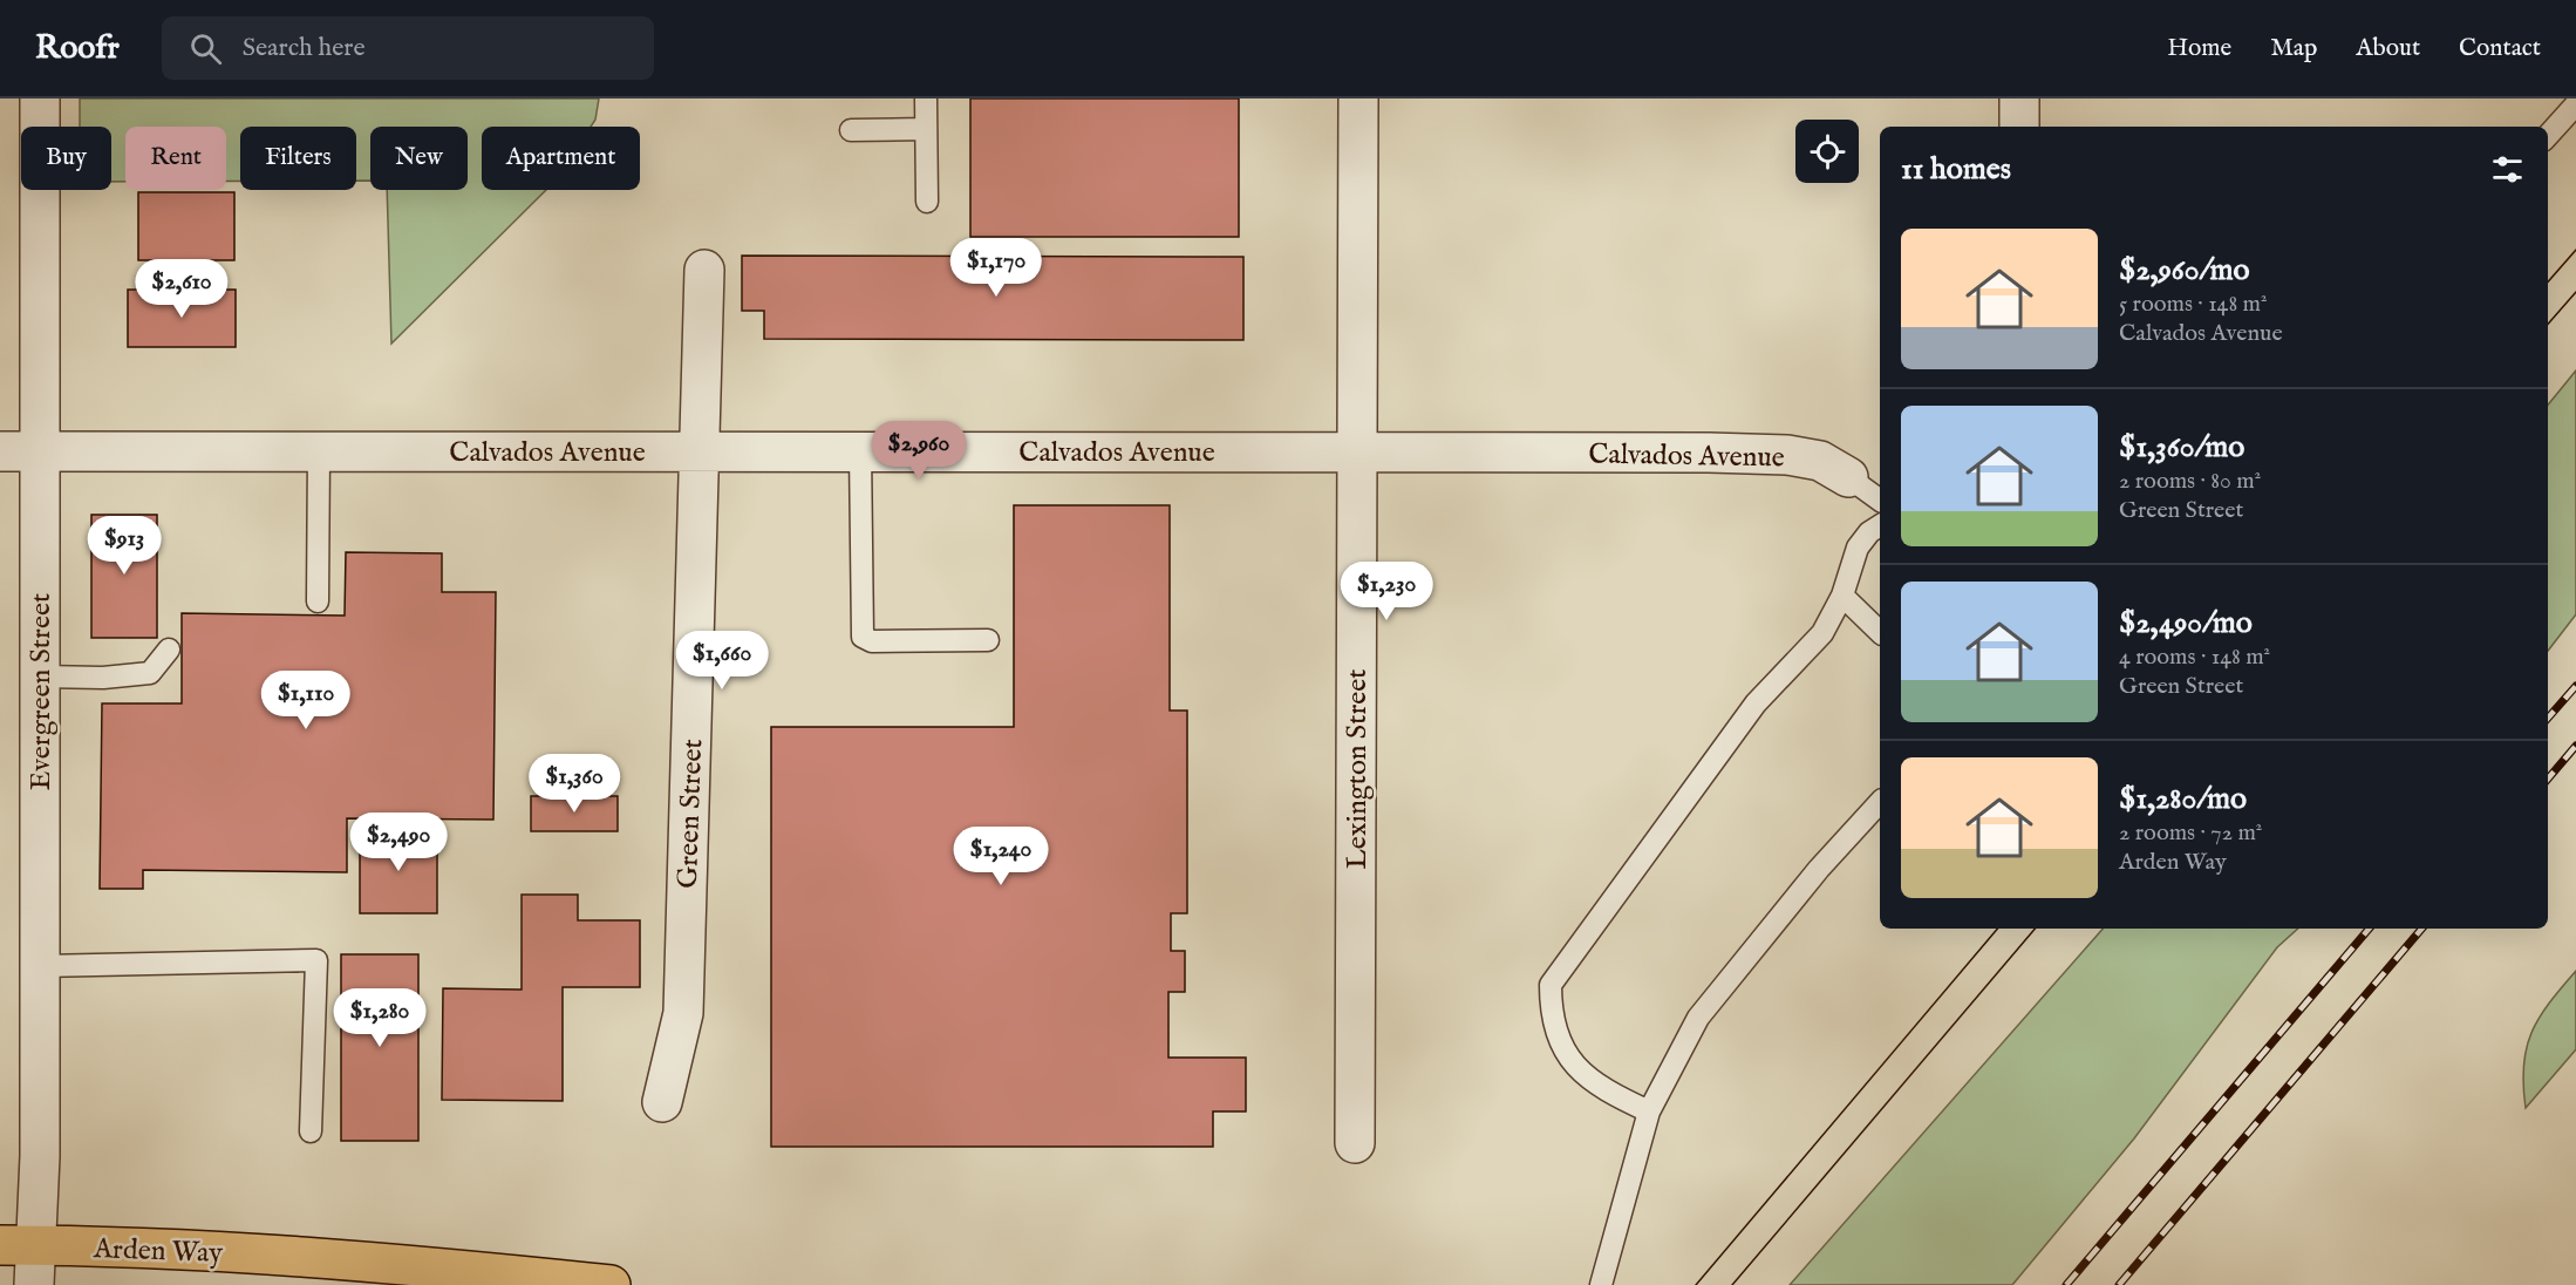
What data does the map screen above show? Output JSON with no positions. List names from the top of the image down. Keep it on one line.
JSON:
{"streets":{"main road":["Arden Way"],"street":["Calvados Avenue","Evergreen Street","Lexington Street","Green Street"]},"crossings":[["Calvados Avenue","Evergreen Street"],["Calvados Avenue","Lexington Street"],["Calvados Avenue","Green Street"],["Evergreen Street","Arden Way"]],"page":{"header":"Roofr","search":"Search here","nav":["Home","Map","About","Contact"],"chip":["Buy","Rent","Filters","New","Apartment"],"heading":"11 homes","list":[{"name":"$2,960/mo","note":"5 rooms · 148 m² · Calvados Avenue"},{"name":"$1,360/mo","note":"2 rooms · 80 m² · Green Street"},{"name":"$2,490/mo","note":"4 rooms · 148 m² · Green Street"},{"name":"$1,280/mo","note":"2 rooms · 72 m² · Arden Way"}],"price":["$1,170","$2,610","$2,960","$913","$1,230","$1,660","$1,110","$1,360","$2,490","$1,240","$1,280"]}}
